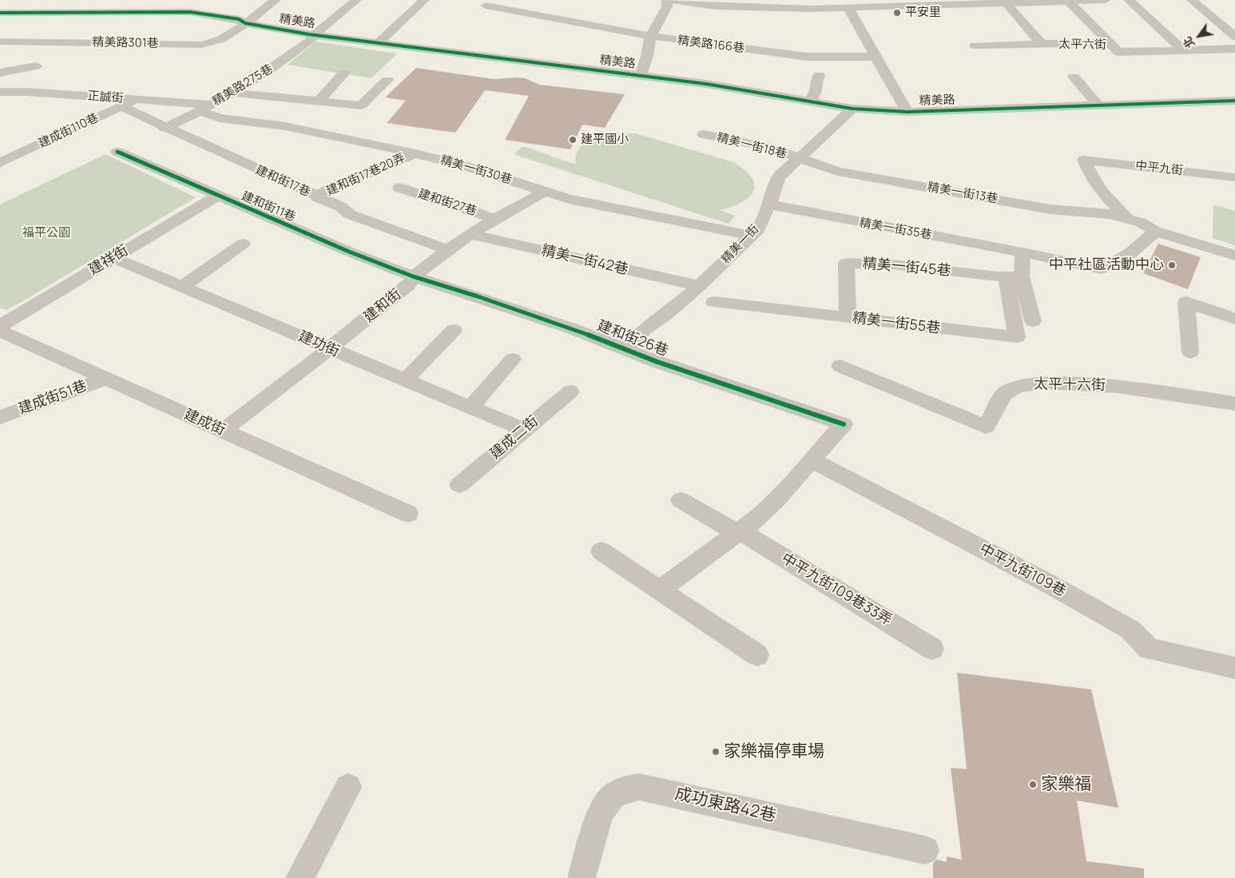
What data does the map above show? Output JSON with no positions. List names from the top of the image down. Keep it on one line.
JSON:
{"streets":{"street":["精美路","精美路301巷","精美路166巷","太平六街","精美路275巷","正誠街","建成街110巷","精美一街18巷","中平九街","精美一街30巷","建和街17巷20弄","建和街17巷","精美一街13巷","建和街27巷","建和街11巷","精美一街35巷","精美一街","建祥街","精美一街42巷","精美一街45巷","建和街","精美一街55巷","建和街26巷","建功街","太平十六街","建成街51巷","建成街","建成二街","中平九街109巷","中平九街109巷33弄","成功東路42巷"]},"crossings":[["精美路","精美路301巷"],["精美路","精美路275巷"],["精美路","精美一街"],["精美路275巷","正誠街"],["精美路275巷","精美一街30巷"],["精美路275巷","建和街17巷"],["正誠街","建成街110巷"],["正誠街","精美一街30巷"],["建成街110巷","建和街17巷"],["精美一街18巷","精美一街13巷"],["精美一街18巷","精美一街"],["中平九街","精美一街13巷"],["精美一街30巷","建和街17巷20弄"],["精美一街30巷","精美一街"],["精美一街30巷","建和街"],["建和街17巷20弄","建和街17巷"],["建和街17巷","建和街"],["精美一街13巷","精美一街35巷"],["精美一街13巷","精美一街"],["建和街27巷","建和街"],["建和街11巷","建祥街"],["建和街11巷","建和街"],["建和街11巷","建和街26巷"],["精美一街35巷","精美一街"],["精美一街","精美一街42巷"],["精美一街","建和街26巷"],["建祥街","建功街"],["精美一街42巷","建和街"],["精美一街45巷","精美一街55巷"],["建和街","建和街26巷"],["建和街","建功街"],["建和街","建成街"],["建和街26巷","中平九街109巷"],["建功街","建成二街"],["建成街51巷","建成街"]],"parks":["福平公園"],"places":["平安里","建平國小","中平社區活動中心","家樂福停車場","家樂福"],"north":"bottom left"}
